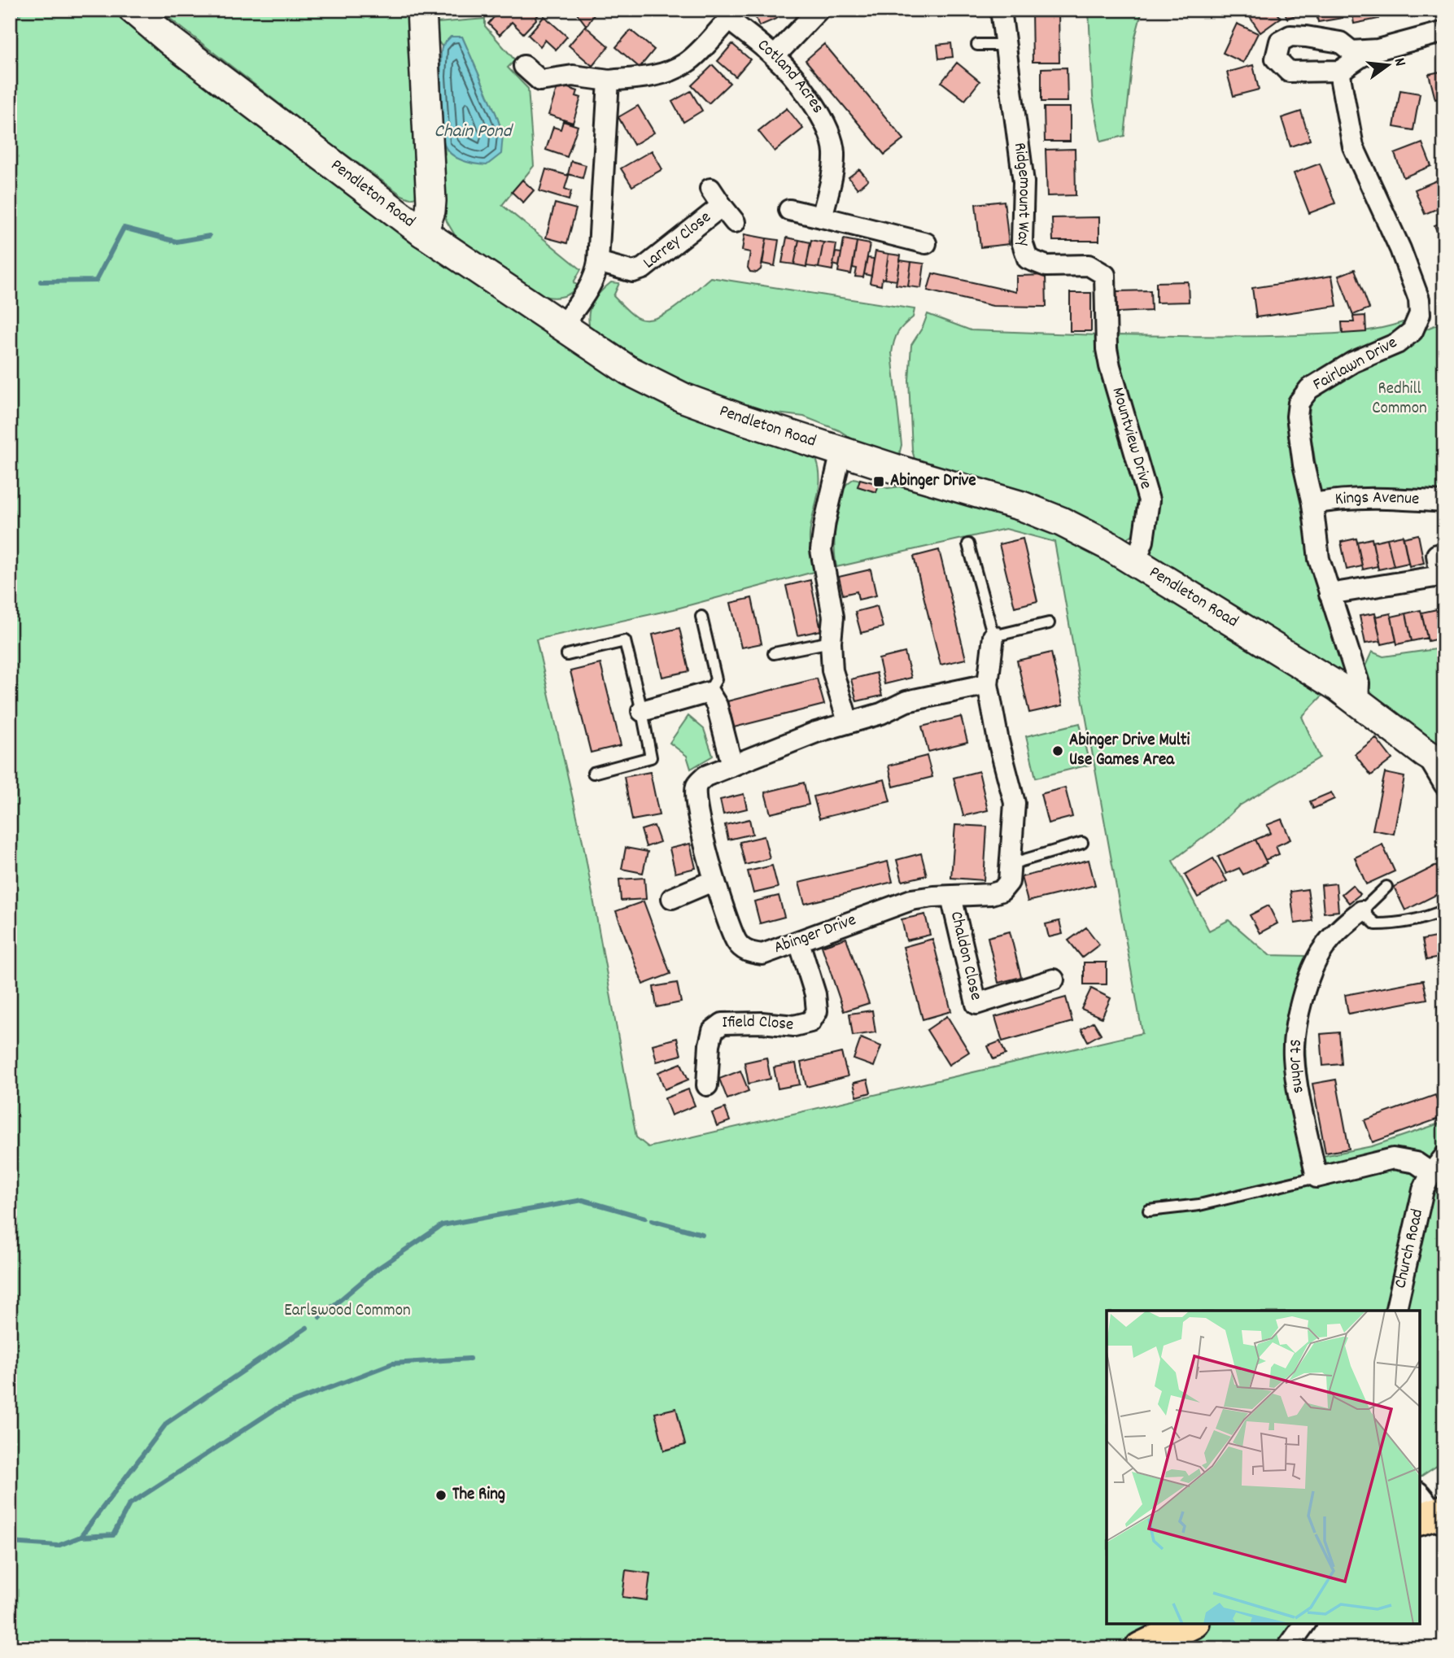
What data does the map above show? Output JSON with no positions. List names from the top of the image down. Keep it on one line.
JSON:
{"streets":{"street":["Cotland Acres","Pendleton Road","Ridgemount Way","Larrey Close","Fairlawn Drive","Mountview Drive","Kings Avenue","Abinger Drive","Chaldon Close","Ifield Close","St Johns","Church Road"]},"crossings":[["Pendleton Road","Fairlawn Drive"],["Pendleton Road","Mountview Drive"],["Ridgemount Way","Mountview Drive"],["Fairlawn Drive","Kings Avenue"],["Abinger Drive","Chaldon Close"],["Abinger Drive","Ifield Close"]],"water":["Chain Pond"],"parks":["Redhill Common","Earlswood Common"],"places":{"transit":["Abinger Drive"],"other":["Abinger Drive Multi Use Games Area","The Ring"]},"north":"right"}
